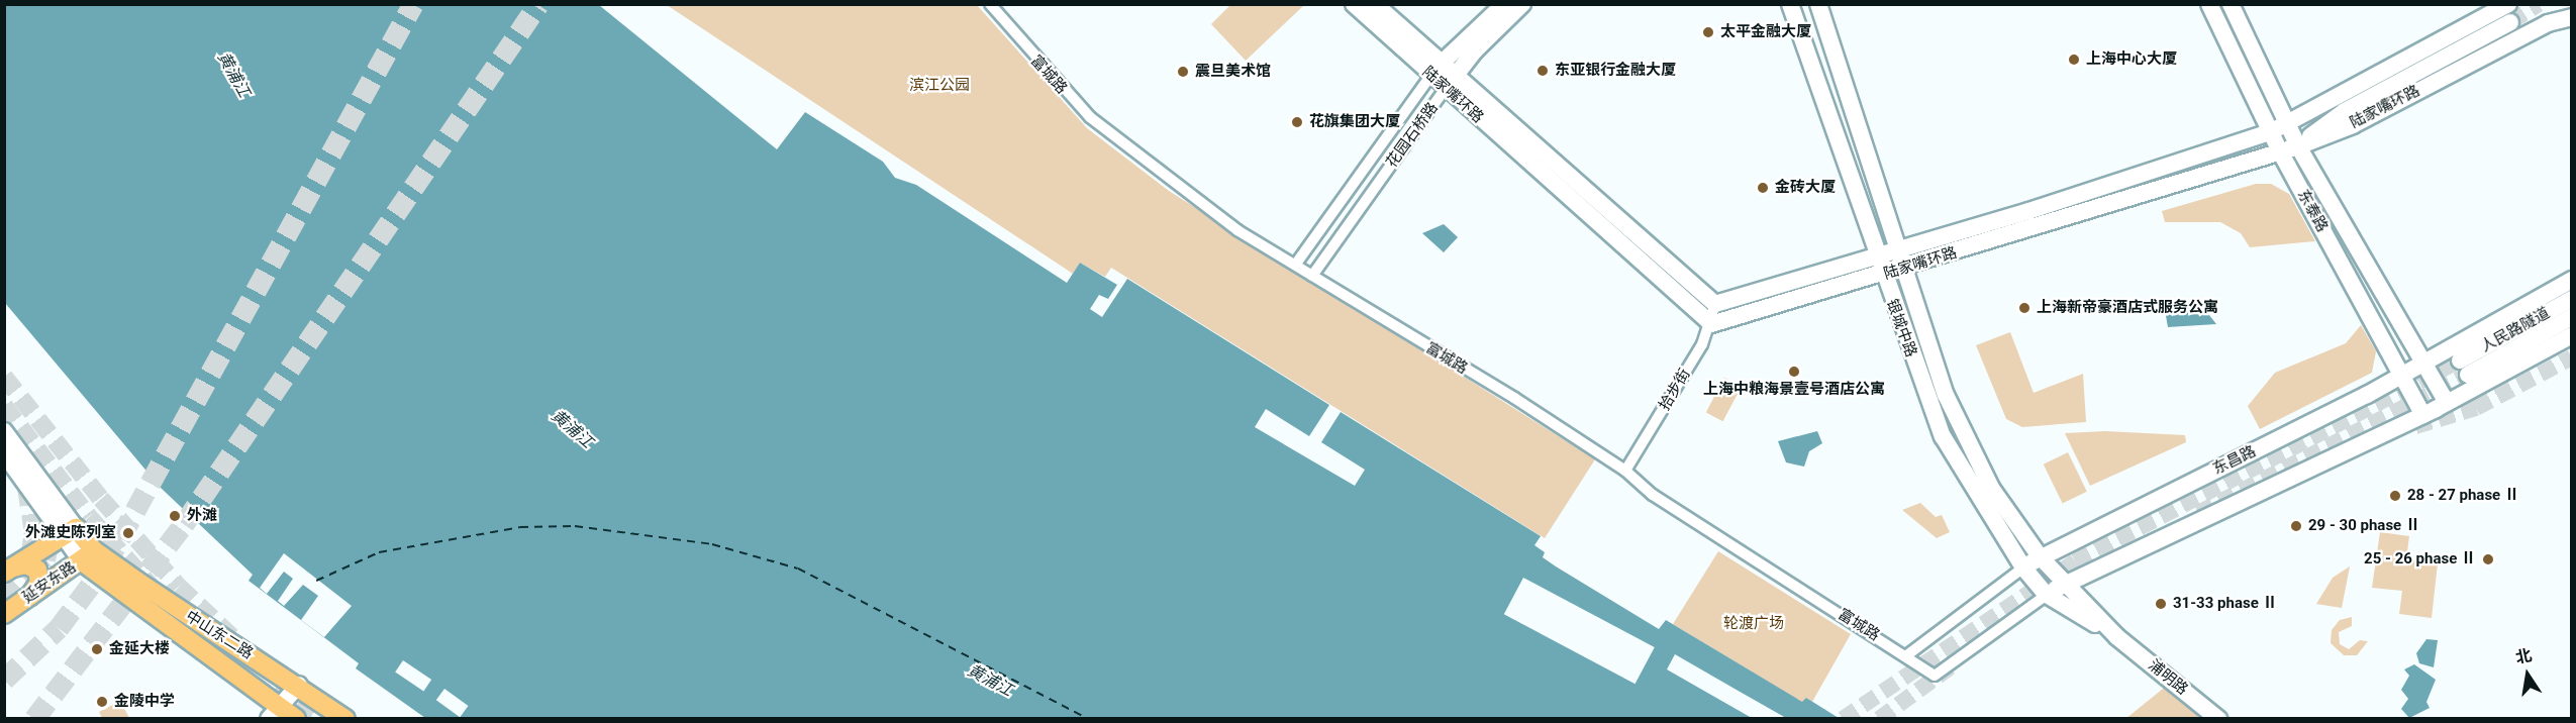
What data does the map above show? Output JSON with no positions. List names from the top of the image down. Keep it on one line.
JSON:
{"streets":{"main road":["陆家嘴环路","花园石桥路","东泰路","银城中路","人民路隧道","东昌路","延安东路","中山东二路","浦明路"],"street":["富城路","拾步街"]},"crossings":[["富城路","花园石桥路"],["富城路","银城中路"],["富城路","拾步街"],["富城路","东昌路"],["富城路","浦明路"],["陆家嘴环路","花园石桥路"],["陆家嘴环路","东泰路"],["陆家嘴环路","银城中路"],["陆家嘴环路","拾步街"],["东泰路","东昌路"],["银城中路","东昌路"],["银城中路","浦明路"],["延安东路","中山东二路"]],"water":["黄浦江"],"parks":["滨江公园","轮渡广场"],"places":["太平金融大厦","上海中心大厦","东亚银行金融大厦","震旦美术馆","花旗集团大厦","金砖大厦","上海新帝豪酒店式服务公寓","上海中粮海景壹号酒店公寓","28 - 27 phase Ⅱ","外滩","29 - 30 phase Ⅱ","外滩史陈列室","25 - 26 phase Ⅱ","31-33 phase Ⅱ","金延大楼","金陵中学"],"north":"top"}
